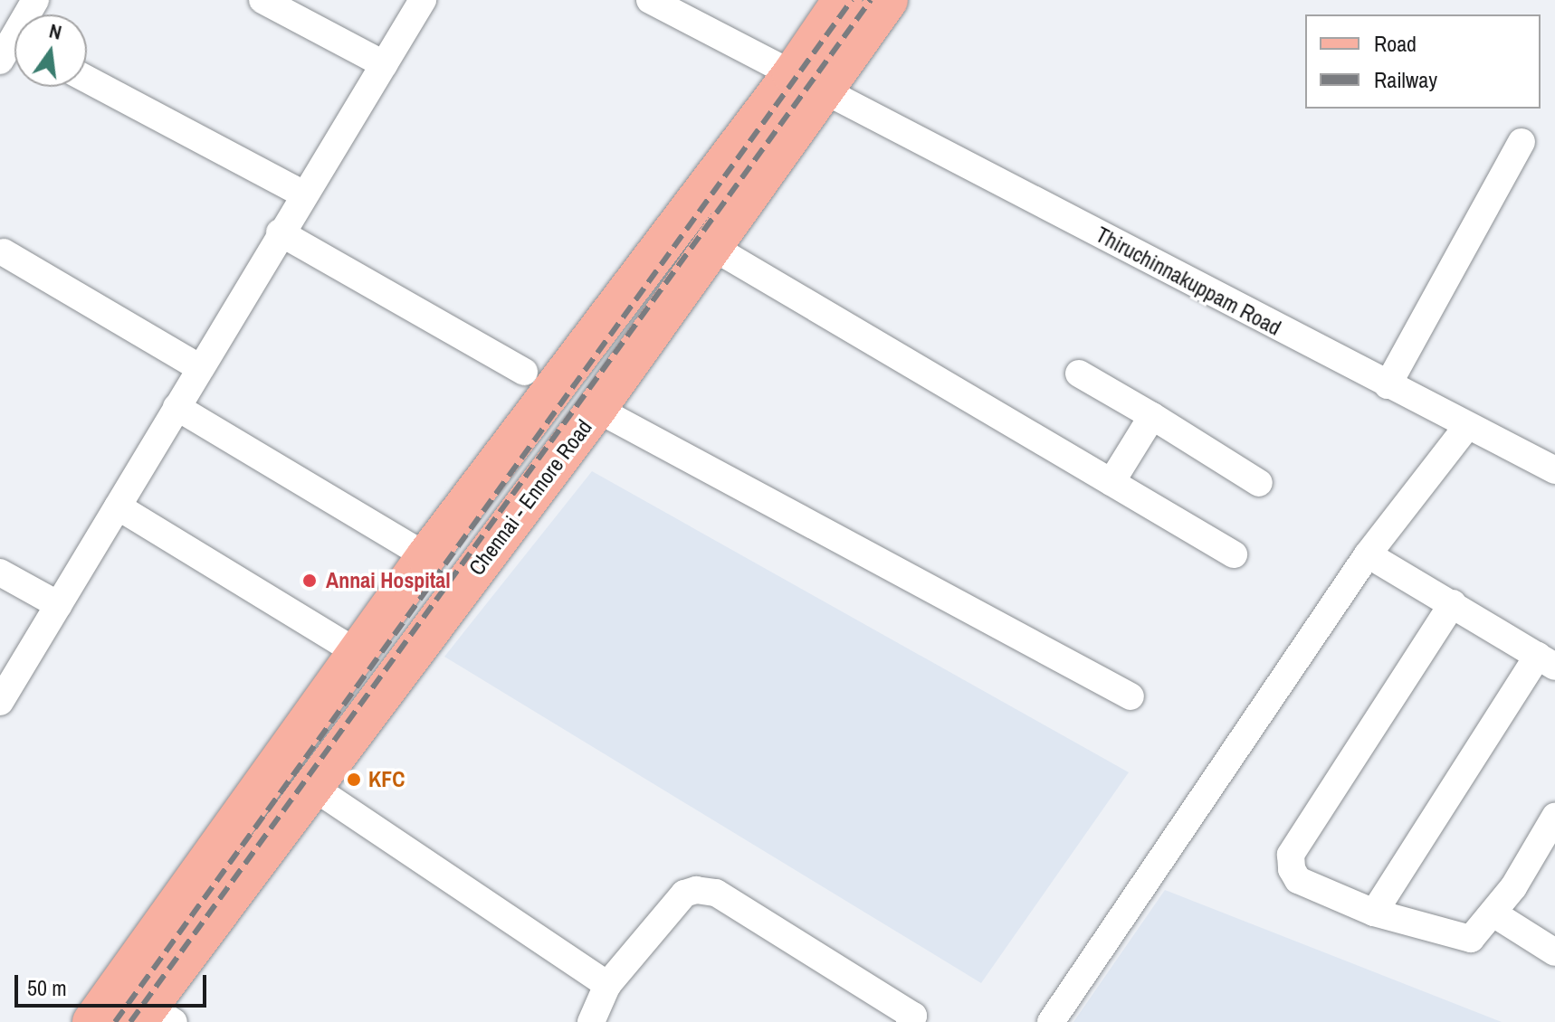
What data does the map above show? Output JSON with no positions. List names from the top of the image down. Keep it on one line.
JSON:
{"streets":{"main road":["Chennai - Ennore Road"],"street":["Thiruchinnakuppam Road"]},"crossings":[["Thiruchinnakuppam Road","Chennai - Ennore Road"]],"places":["Annai Hospital","KFC"],"legend":["Road","Railway"],"scale_bar":"50 m","north":"top"}
